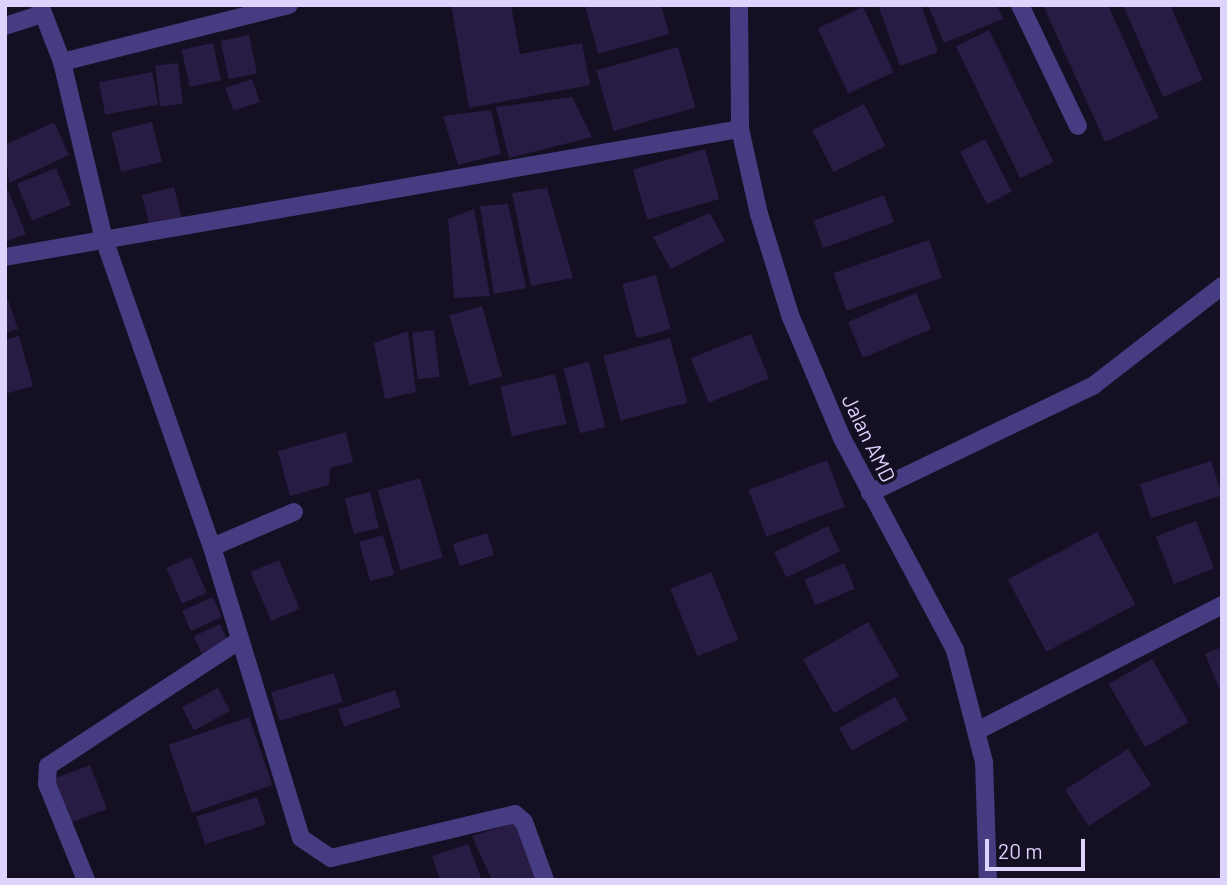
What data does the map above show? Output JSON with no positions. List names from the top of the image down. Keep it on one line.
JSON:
{"streets":{"street":["Jalan AMD"]},"scale_bar":"20 m"}
